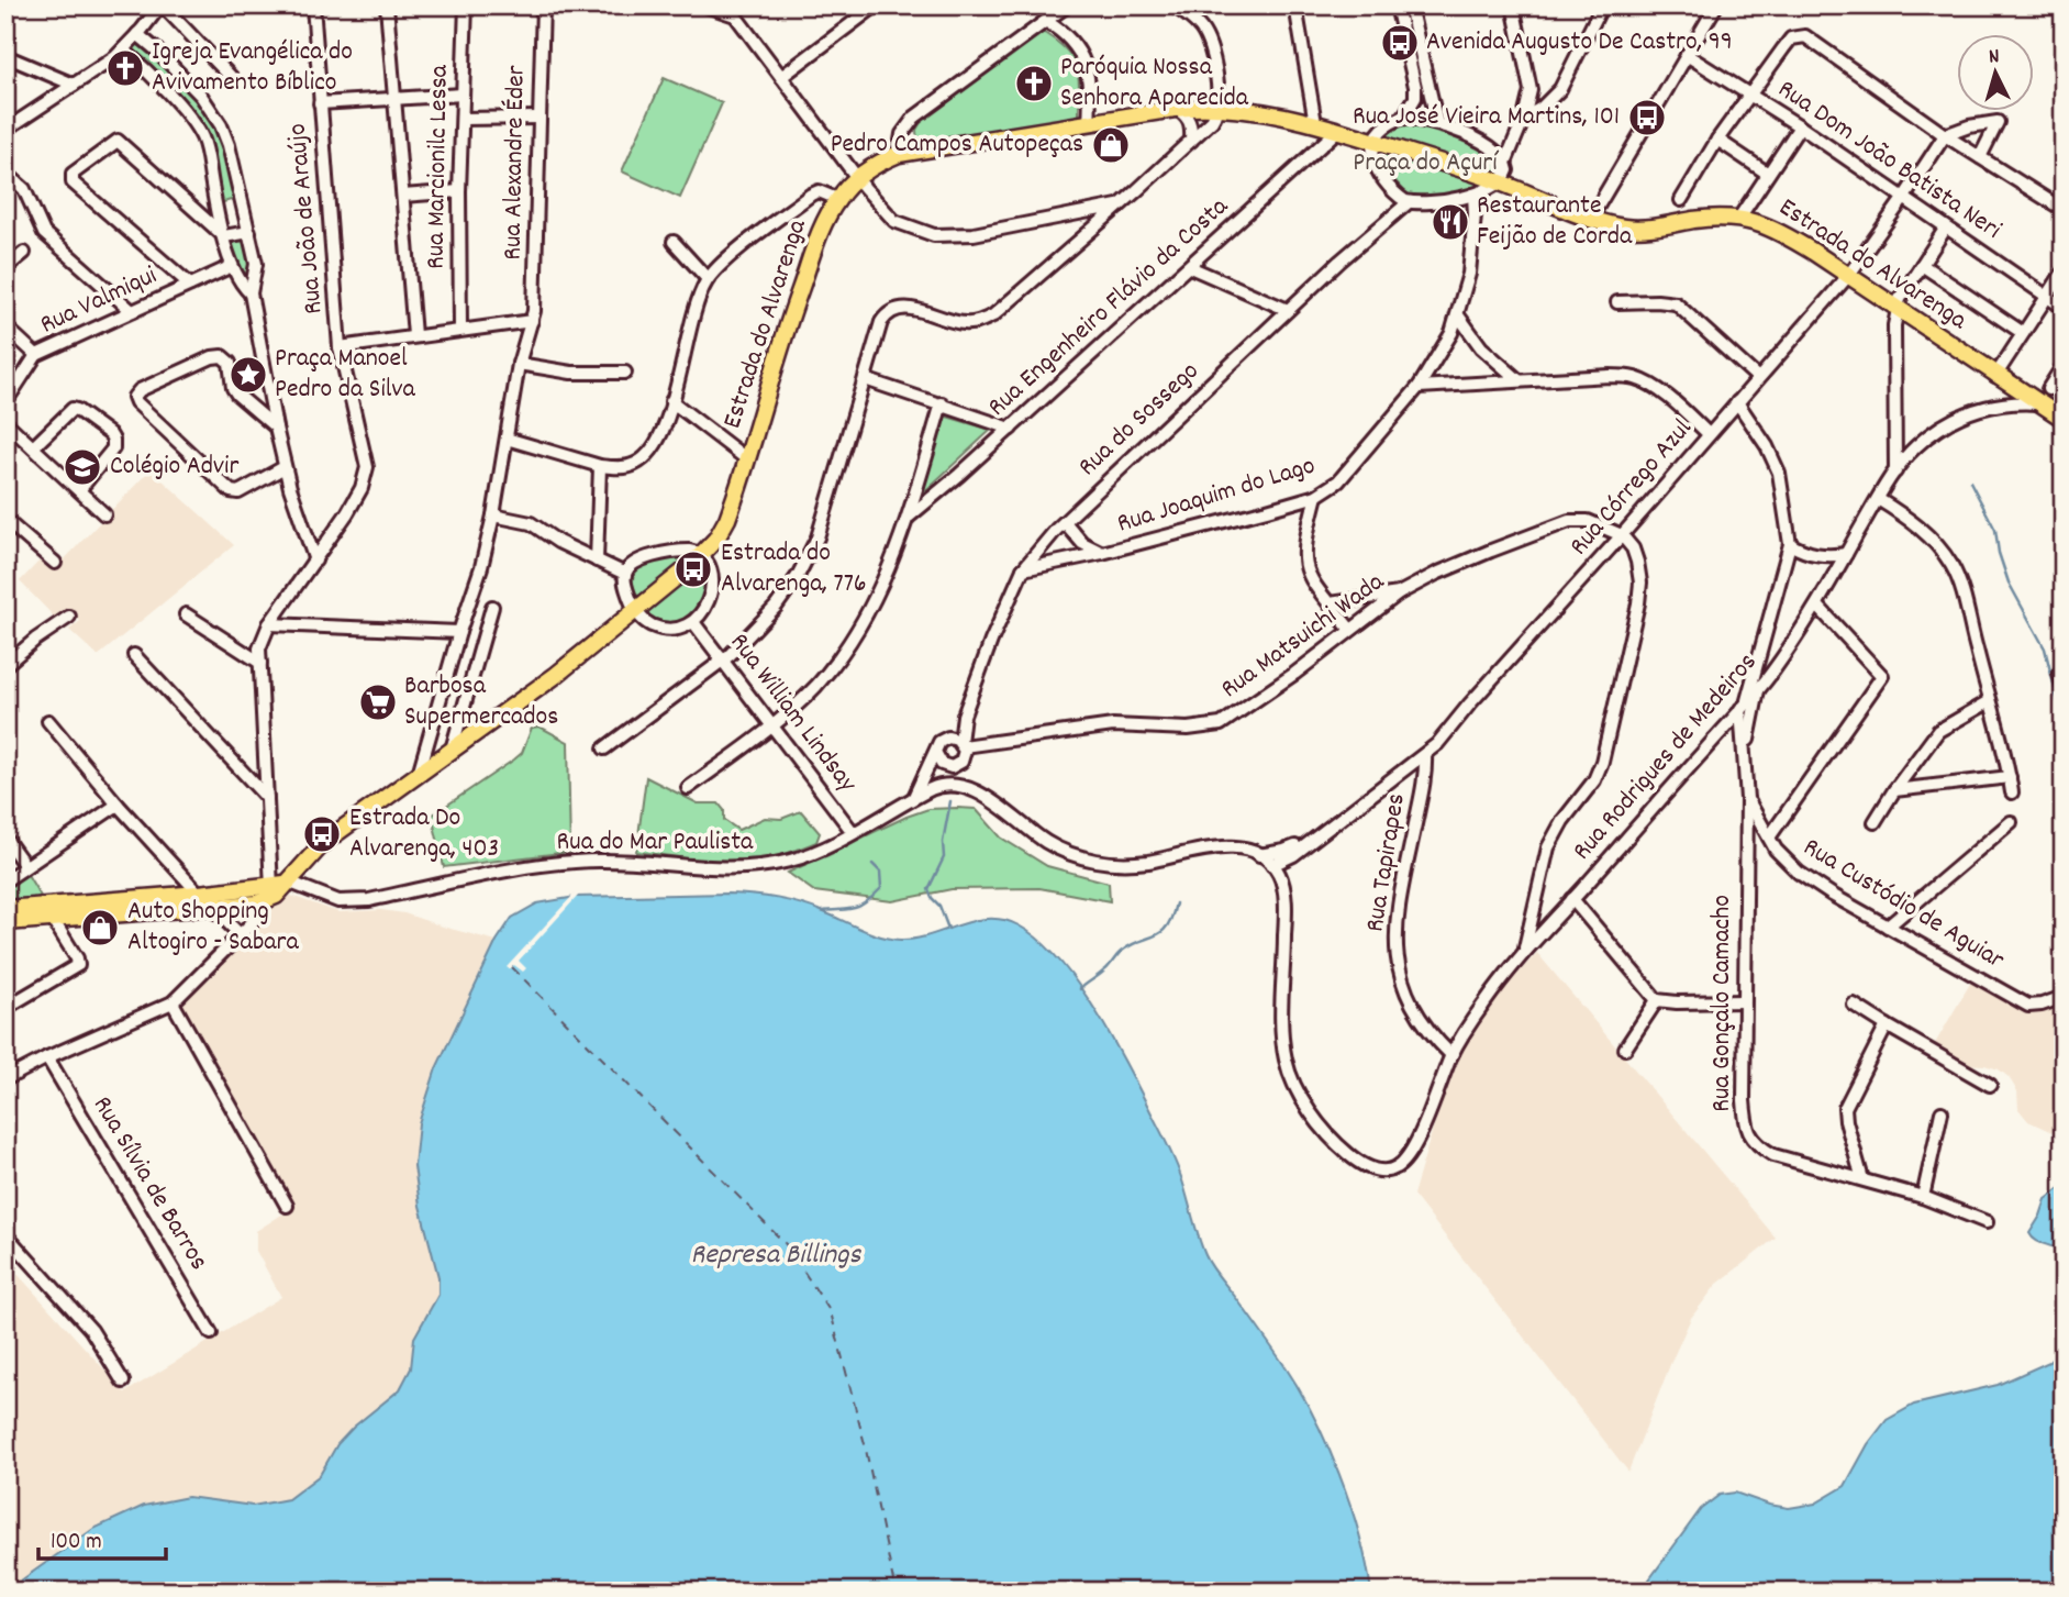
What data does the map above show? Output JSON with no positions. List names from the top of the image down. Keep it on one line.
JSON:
{"streets":{"main road":["Estrada do Alvarenga"],"street":["Rua Dom João Batista Neri","Rua Alexandre Éder","Rua Marcionilc Lessa","Rua João de Araújo","Rua Valmiqui","Rua Engenheiro Flávio da Costa","Rua do Sossego","Rua Córrego Azul","Rua Joaquim do Lago","Rua Matsuichi Wada","Rua William Lindsay","Rua Rodrigues de Medeiros","Rua do Mar Paulista","Rua Tapirapes","Rua Custódio de Aguiar","Rua Gonçalo Camacho","Rua Sílvia de Barros"]},"crossings":[["Rua Dom João Batista Neri","Rua Córrego Azul"],["Rua Alexandre Éder","Estrada do Alvarenga"],["Rua João de Araújo","Estrada do Alvarenga"],["Rua João de Araújo","Rua do Mar Paulista"],["Estrada do Alvarenga","Rua Engenheiro Flávio da Costa"],["Estrada do Alvarenga","Rua Córrego Azul"],["Estrada do Alvarenga","Rua Rodrigues de Medeiros"],["Estrada do Alvarenga","Rua do Mar Paulista"],["Estrada do Alvarenga","Rua Sílvia de Barros"],["Rua do Sossego","Rua Joaquim do Lago"],["Rua do Sossego","Rua Matsuichi Wada"],["Rua do Sossego","Rua do Mar Paulista"],["Rua Córrego Azul","Rua Matsuichi Wada"],["Rua Córrego Azul","Rua Tapirapes"],["Rua William Lindsay","Rua do Mar Paulista"],["Rua Rodrigues de Medeiros","Rua Tapirapes"],["Rua Rodrigues de Medeiros","Rua Gonçalo Camacho"],["Rua Custódio de Aguiar","Rua Gonçalo Camacho"]],"water":["Represa Billings"],"parks":["Praça do Açurí"],"places":{"bus stop":["Avenida Augusto De Castro, 99","Rua José Vieira Martins, 101","Estrada do Alvarenga, 776","Estrada Do Alvarenga, 403"],"church":["Igreja Evangélica do Avivamento Bíblico","Paróquia Nossa Senhora Aparecida"],"shop":["Pedro Campos Autopeças","Auto Shopping Altogiro - Sabara"],"restaurant":["Restaurante Feijão de Corda"],"place":["Praça Manoel Pedro da Silva"],"school or university":["Colégio Advir"],"supermarket":["Barbosa Supermercados"]},"scale_bar":"100 m","north":"top"}
